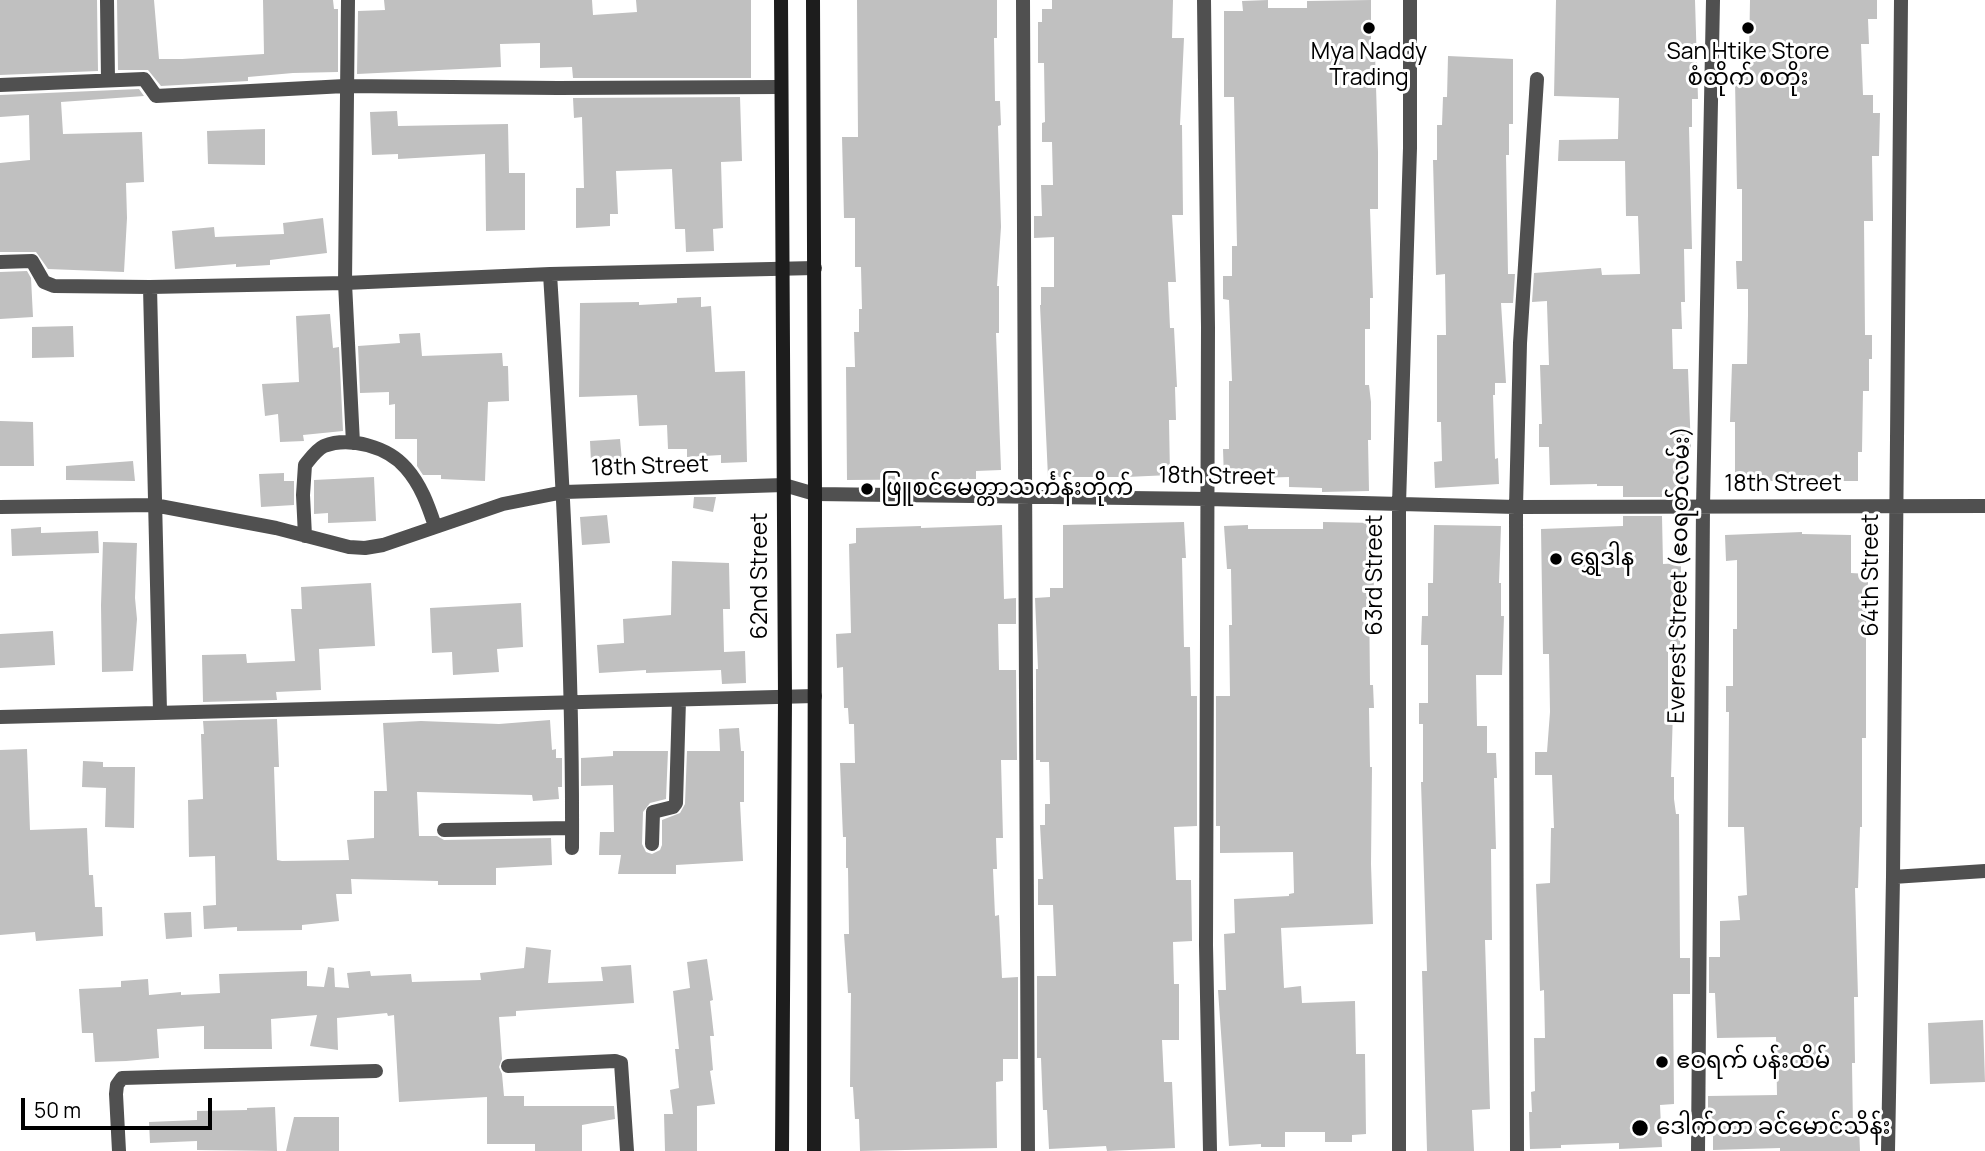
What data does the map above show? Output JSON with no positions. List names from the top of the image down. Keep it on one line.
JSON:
{"streets":{"main road":["62nd Street"],"street":["18th Street","63rd Street","Everest Street (ဧ၀ရတ်လမ်း)","64th Street"]},"crossings":[["18th Street","63rd Street"],["18th Street","Everest Street (ဧ၀ရတ်လမ်း)"],["18th Street","64th Street"],["18th Street","62nd Street"]],"places":["Mya Naddy Trading","San Htike Store စံထိုက် စတိုး","ဖြူစင်မေတ္တာသင်္ကန်းတိုက်","ရွှေဒါန","ဧဝရက် ပန်းထိမ်","ဒေါက်တာ ခင်မောင်သိန်း"],"scale_bar":"50 m"}
